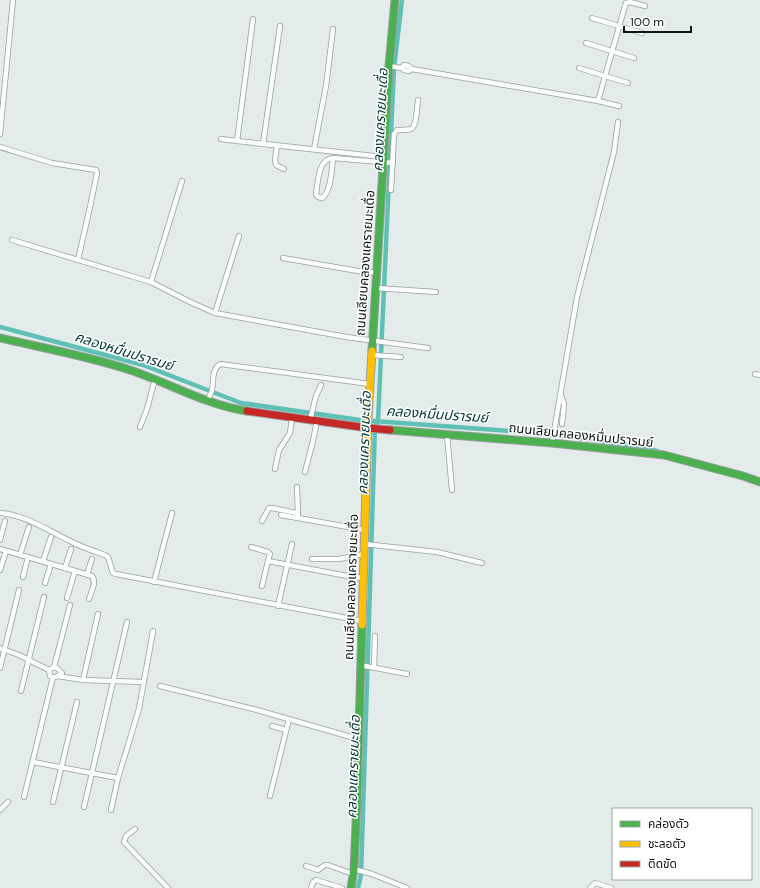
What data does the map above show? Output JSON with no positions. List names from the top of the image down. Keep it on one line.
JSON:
{"streets":{"street":["ถนนเลียบคลองแครายมะเดื่อ","ถนนเลียบคลองหมื่นปรารมย์"]},"crossings":[["ถนนเลียบคลองแครายมะเดื่อ","ถนนเลียบคลองหมื่นปรารมย์"]],"water":["คลองแครายมะเดื่อ","คลองหมื่นปรารมย์"],"legend":["คล่องตัว","ชะลอตัว","ติดขัด"],"scale_bar":"100 m"}
